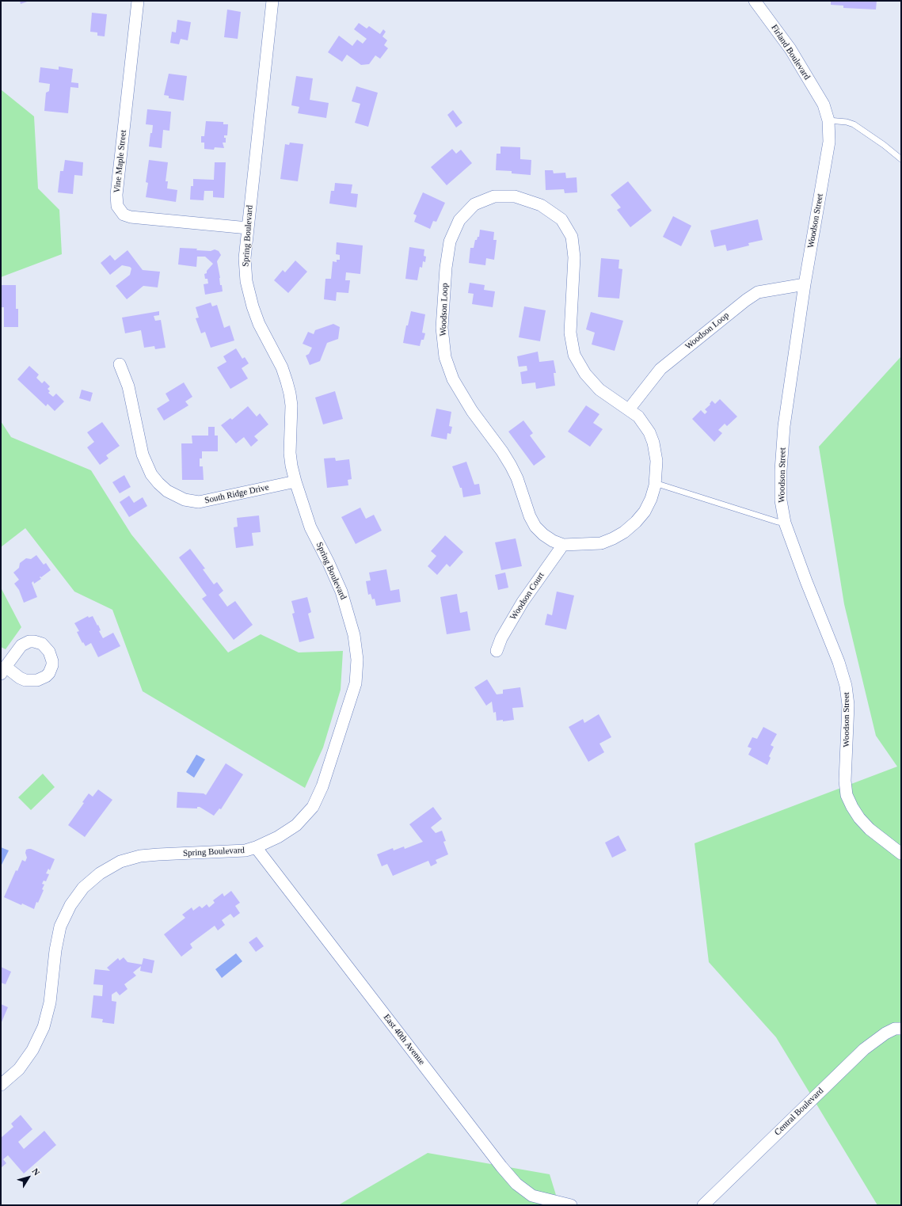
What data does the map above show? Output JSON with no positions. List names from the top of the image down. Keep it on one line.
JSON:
{"streets":{"street":["Firland Boulevard","Vine Maple Street","Woodson Street","Spring Boulevard","Woodson Loop","South Ridge Drive","Woodson Court","East 40th Avenue","Central Boulevard"]},"crossings":[["Firland Boulevard","Woodson Street"],["Vine Maple Street","Spring Boulevard"],["Woodson Street","Woodson Loop"],["Spring Boulevard","South Ridge Drive"],["Spring Boulevard","East 40th Avenue"],["Woodson Loop","Woodson Court"]],"north":"top right"}
